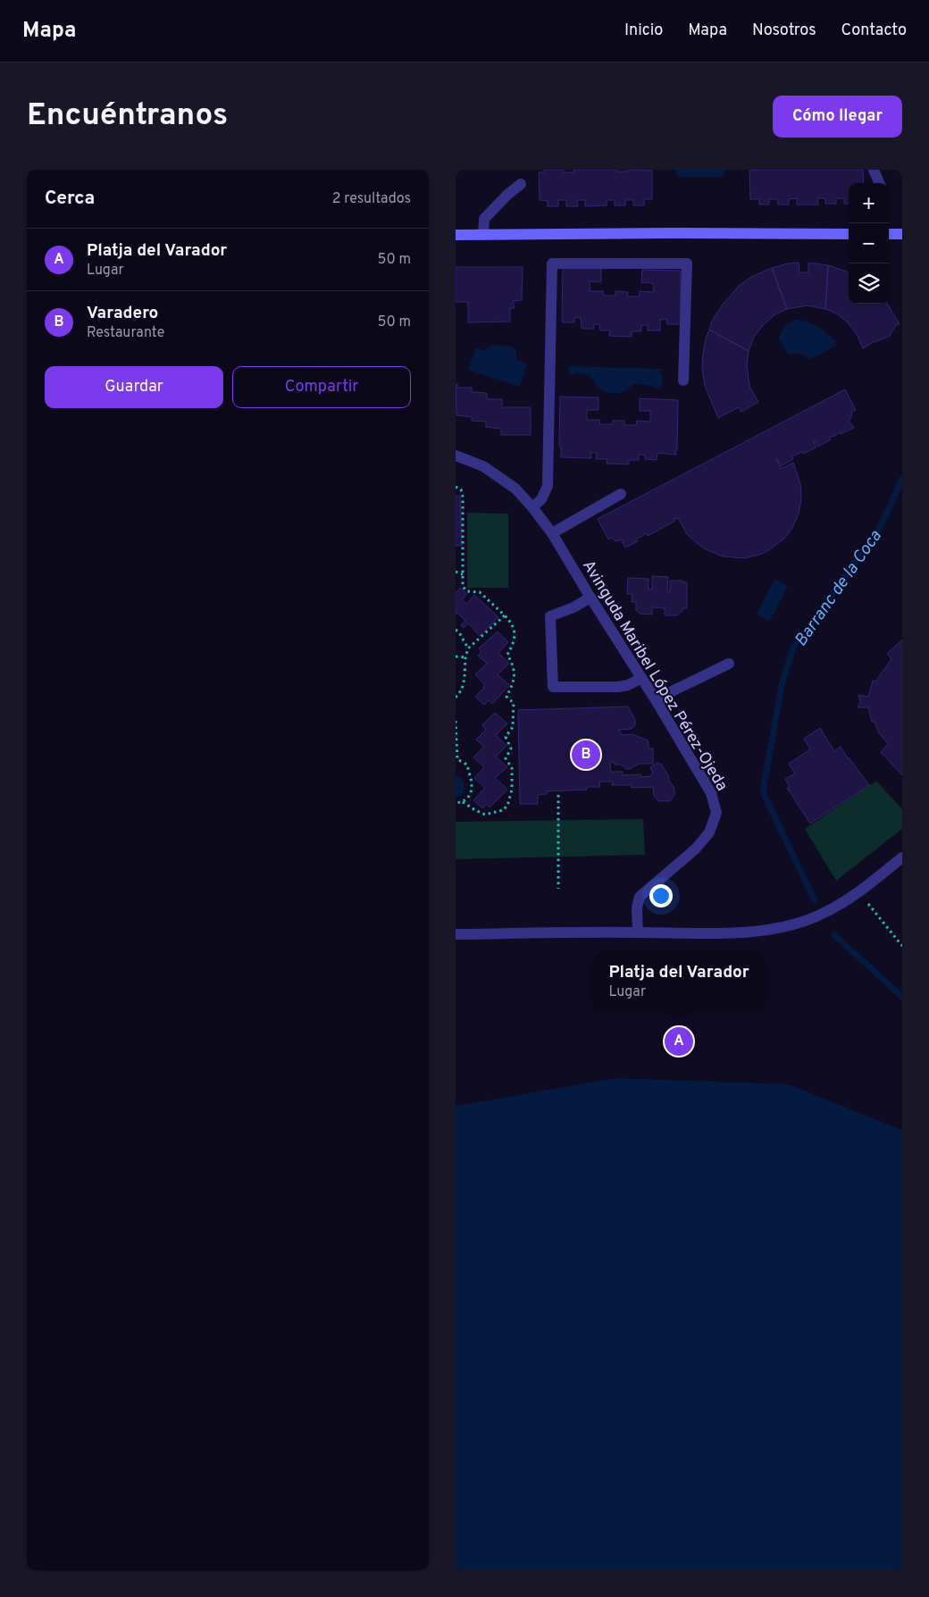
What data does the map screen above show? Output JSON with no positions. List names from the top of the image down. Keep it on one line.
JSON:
{"streets":{"street":["Avinguda Maribel López Pérez-Ojeda"]},"water":["Barranc de la Coca"],"page":{"header":"Mapa","nav":["Inicio","Mapa","Nosotros","Contacto"],"buttons":["Cómo llegar",["Guardar","Compartir"]],"title":"Encuéntranos","heading":["Cerca","2 resultados"],"map_buttons":["+","−"],"list":[{"mark":"A","name":"Platja del Varador","note":"Lugar","value":"50 m"},{"mark":"B","name":"Varadero","note":"Restaurante","value":"50 m"}],"pins":["B","A"],"popup":["Platja del Varador","Lugar"]}}
